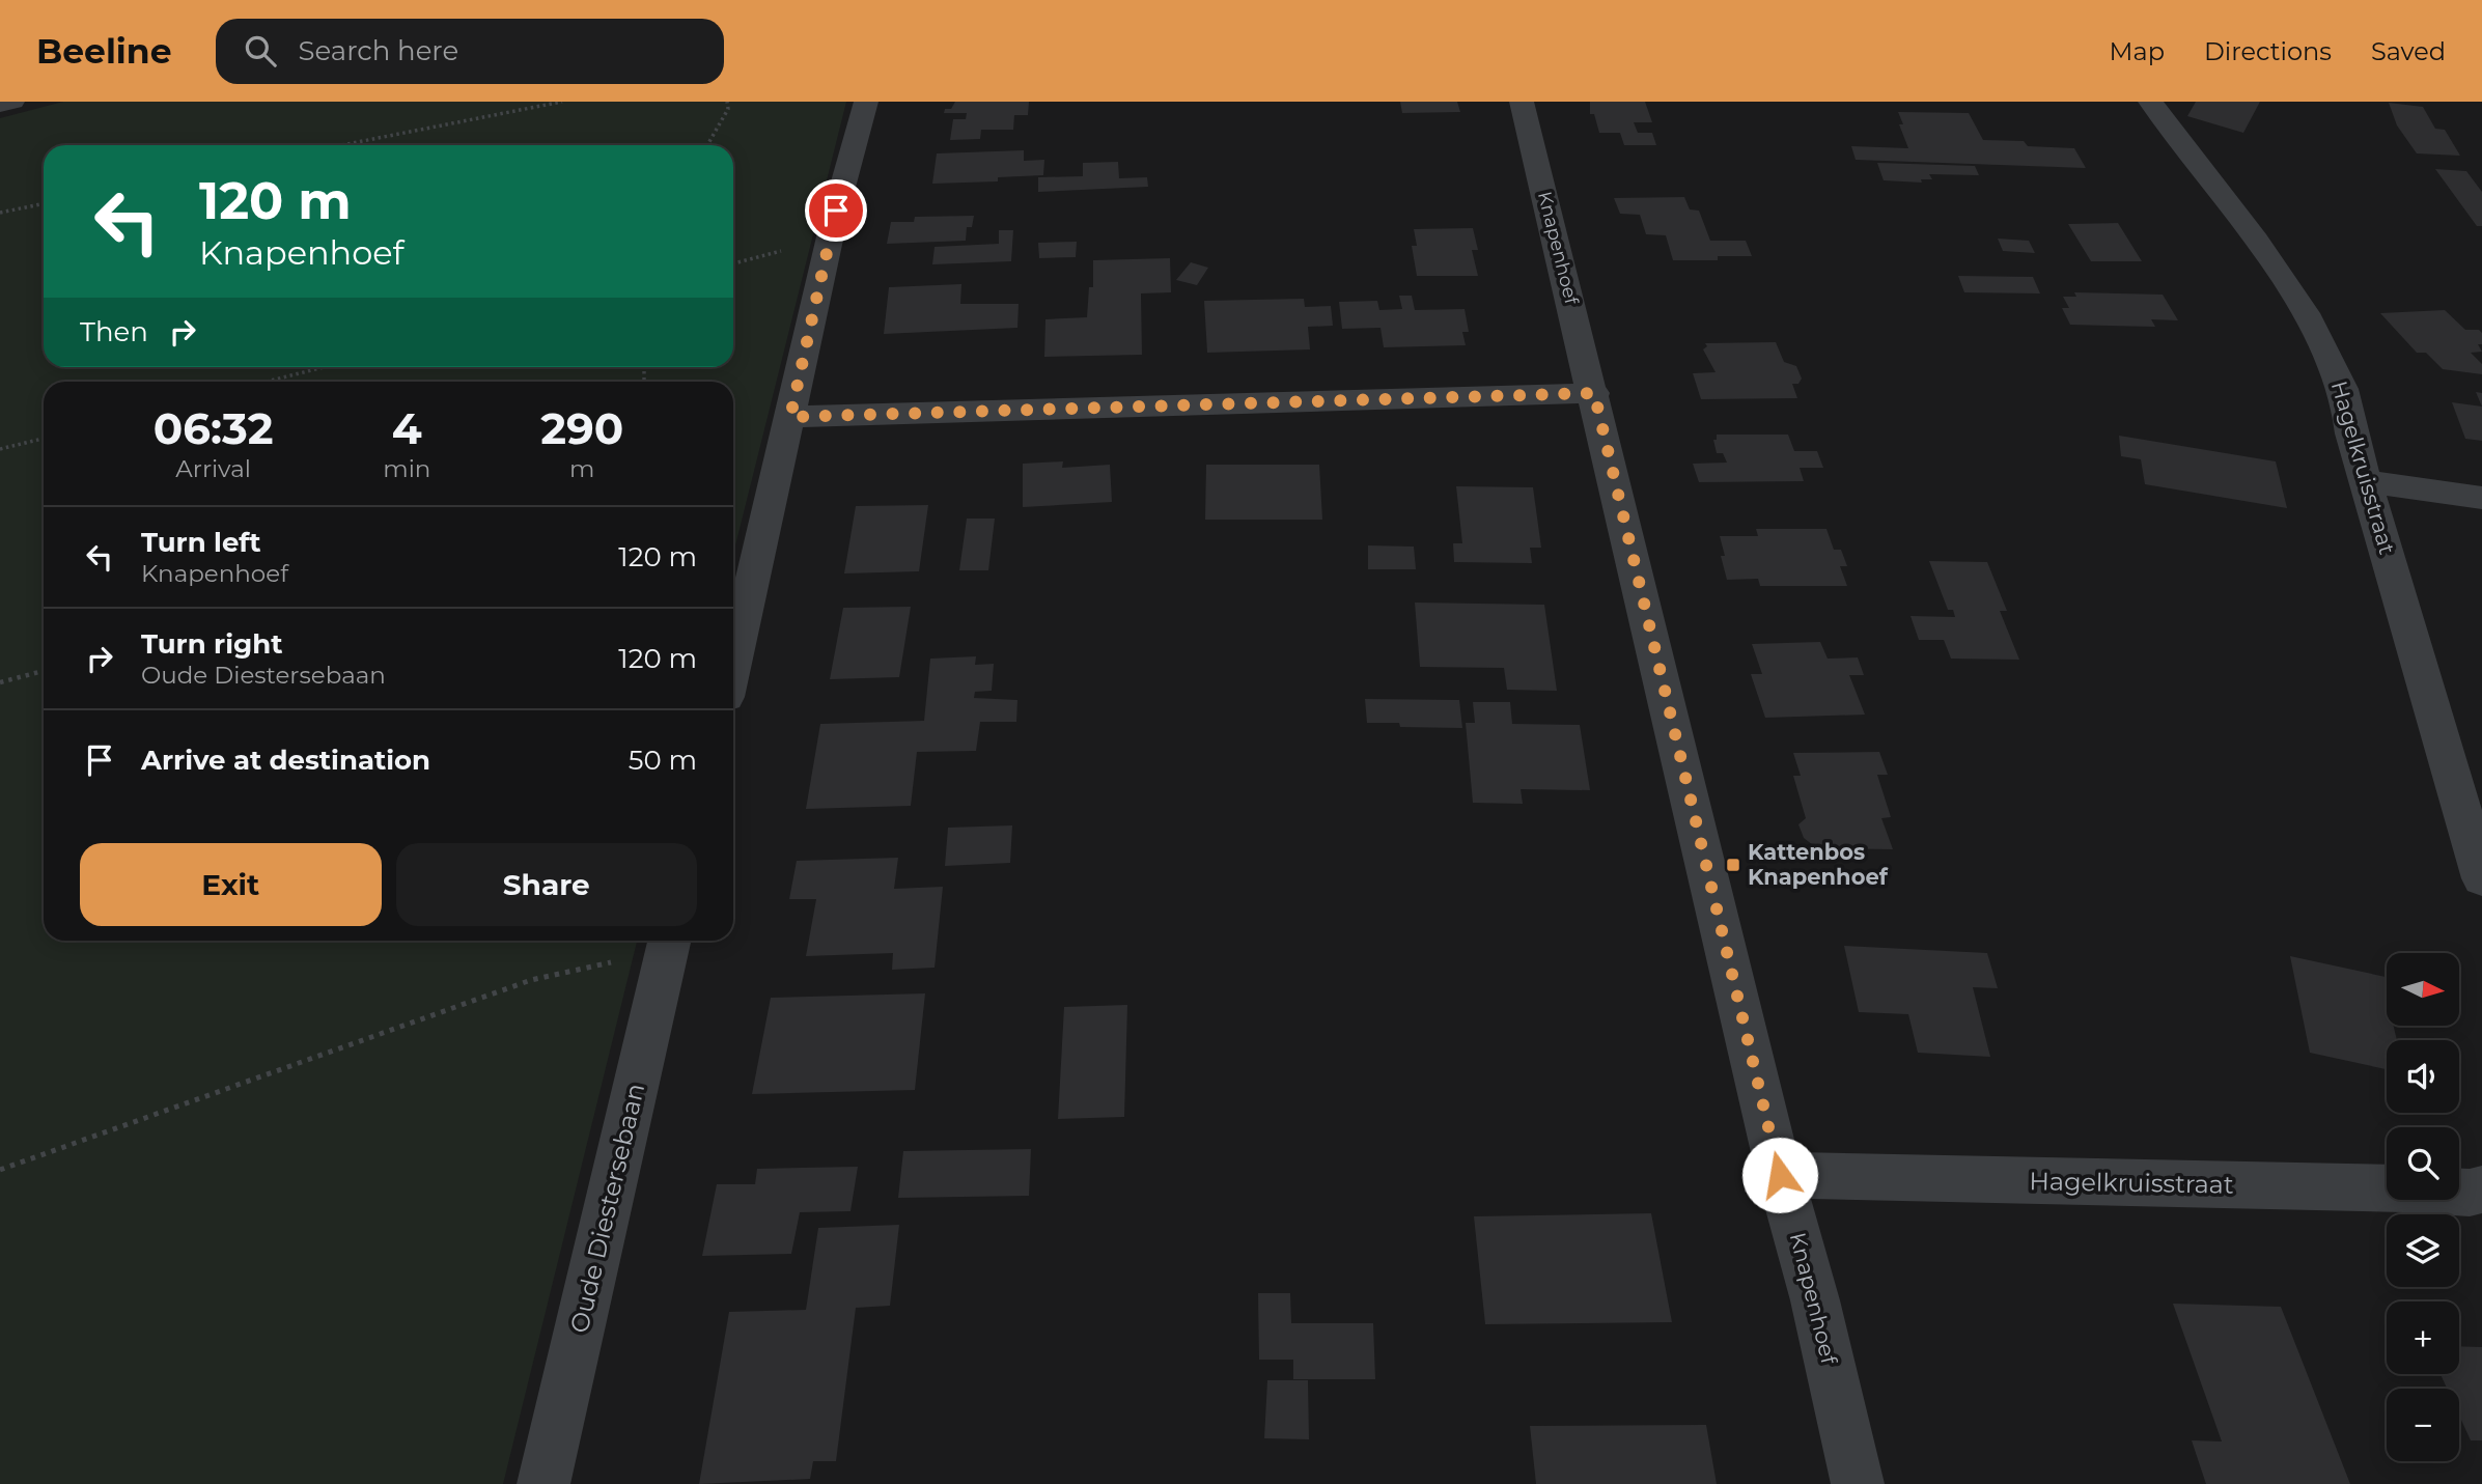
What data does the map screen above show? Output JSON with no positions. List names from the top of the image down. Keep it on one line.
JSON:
{"streets":{"street":["Knapenhoef","Hagelkruisstraat","Oude Diestersebaan"]},"crossings":[["Knapenhoef","Hagelkruisstraat"]],"places":{"transit":["Kattenbos Knapenhoef"]},"north":"right","page":{"header":"Beeline","search":"Search here","nav":["Map","Directions","Saved"],"turn":["120 m","Knapenhoef"],"then":"Then","eta":["06:32","Arrival","4","min","290","m"],"list":[{"name":"Turn left","note":"Knapenhoef","value":"120 m"},{"name":"Turn right","note":"Oude Diestersebaan","value":"120 m"},{"name":"Arrive at destination","value":"50 m"}],"buttons":["Exit","Share"],"map_buttons":["+","−"]}}
